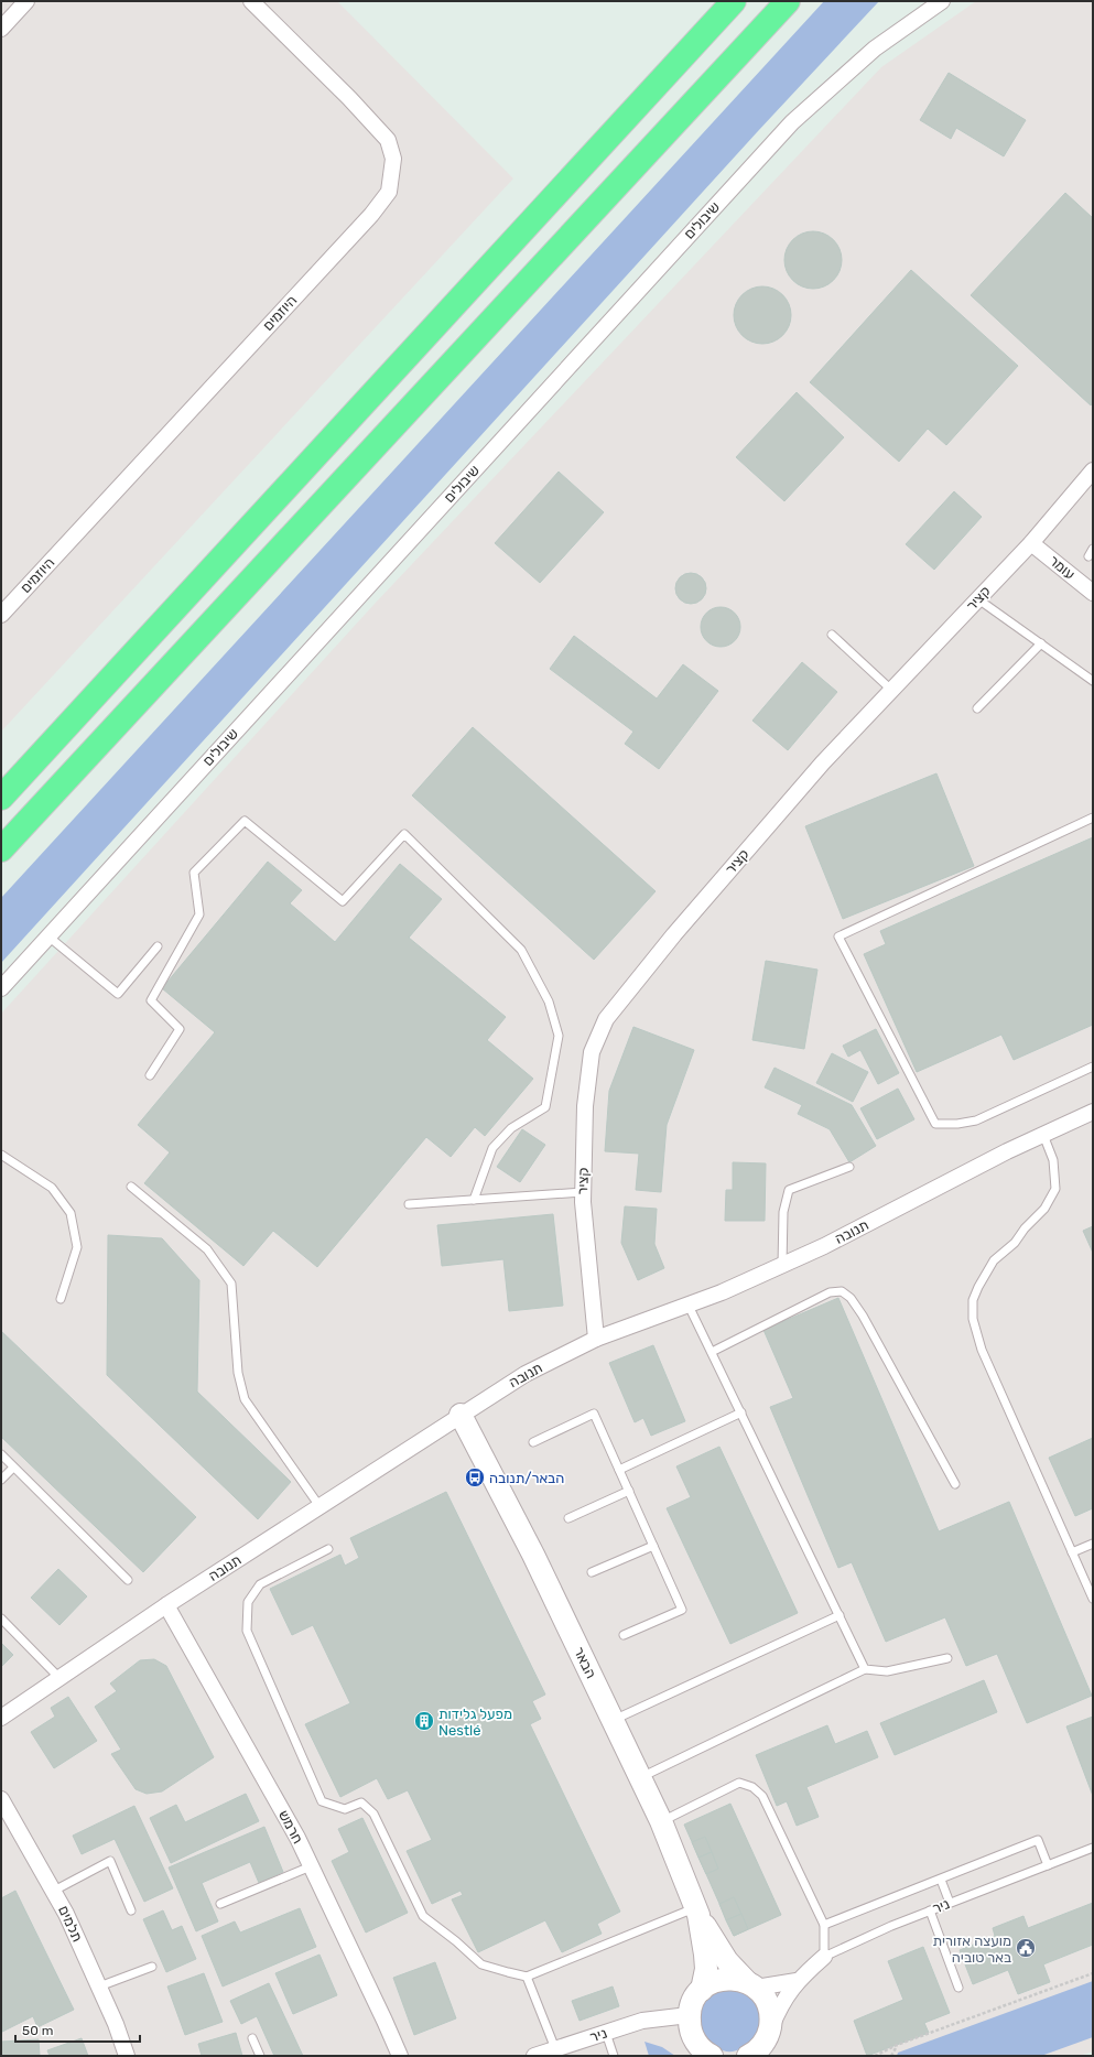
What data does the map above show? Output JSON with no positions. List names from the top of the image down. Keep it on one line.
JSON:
{"streets":{"street":["שיבולים","היוזמים","עומר","קציר","תנובה","הבאר","חרמש","ניר","תלמים"]},"crossings":[["עומר","קציר"],["קציר","תנובה"],["תנובה","הבאר"],["תנובה","חרמש"],["הבאר","ניר"]],"places":{"bus stop":["הבאר/תנובה"],"building":["מפעל גלידות Nestlé"],"public building":["מועצה אזורית באר טוביה"]},"scale_bar":"50 m"}
